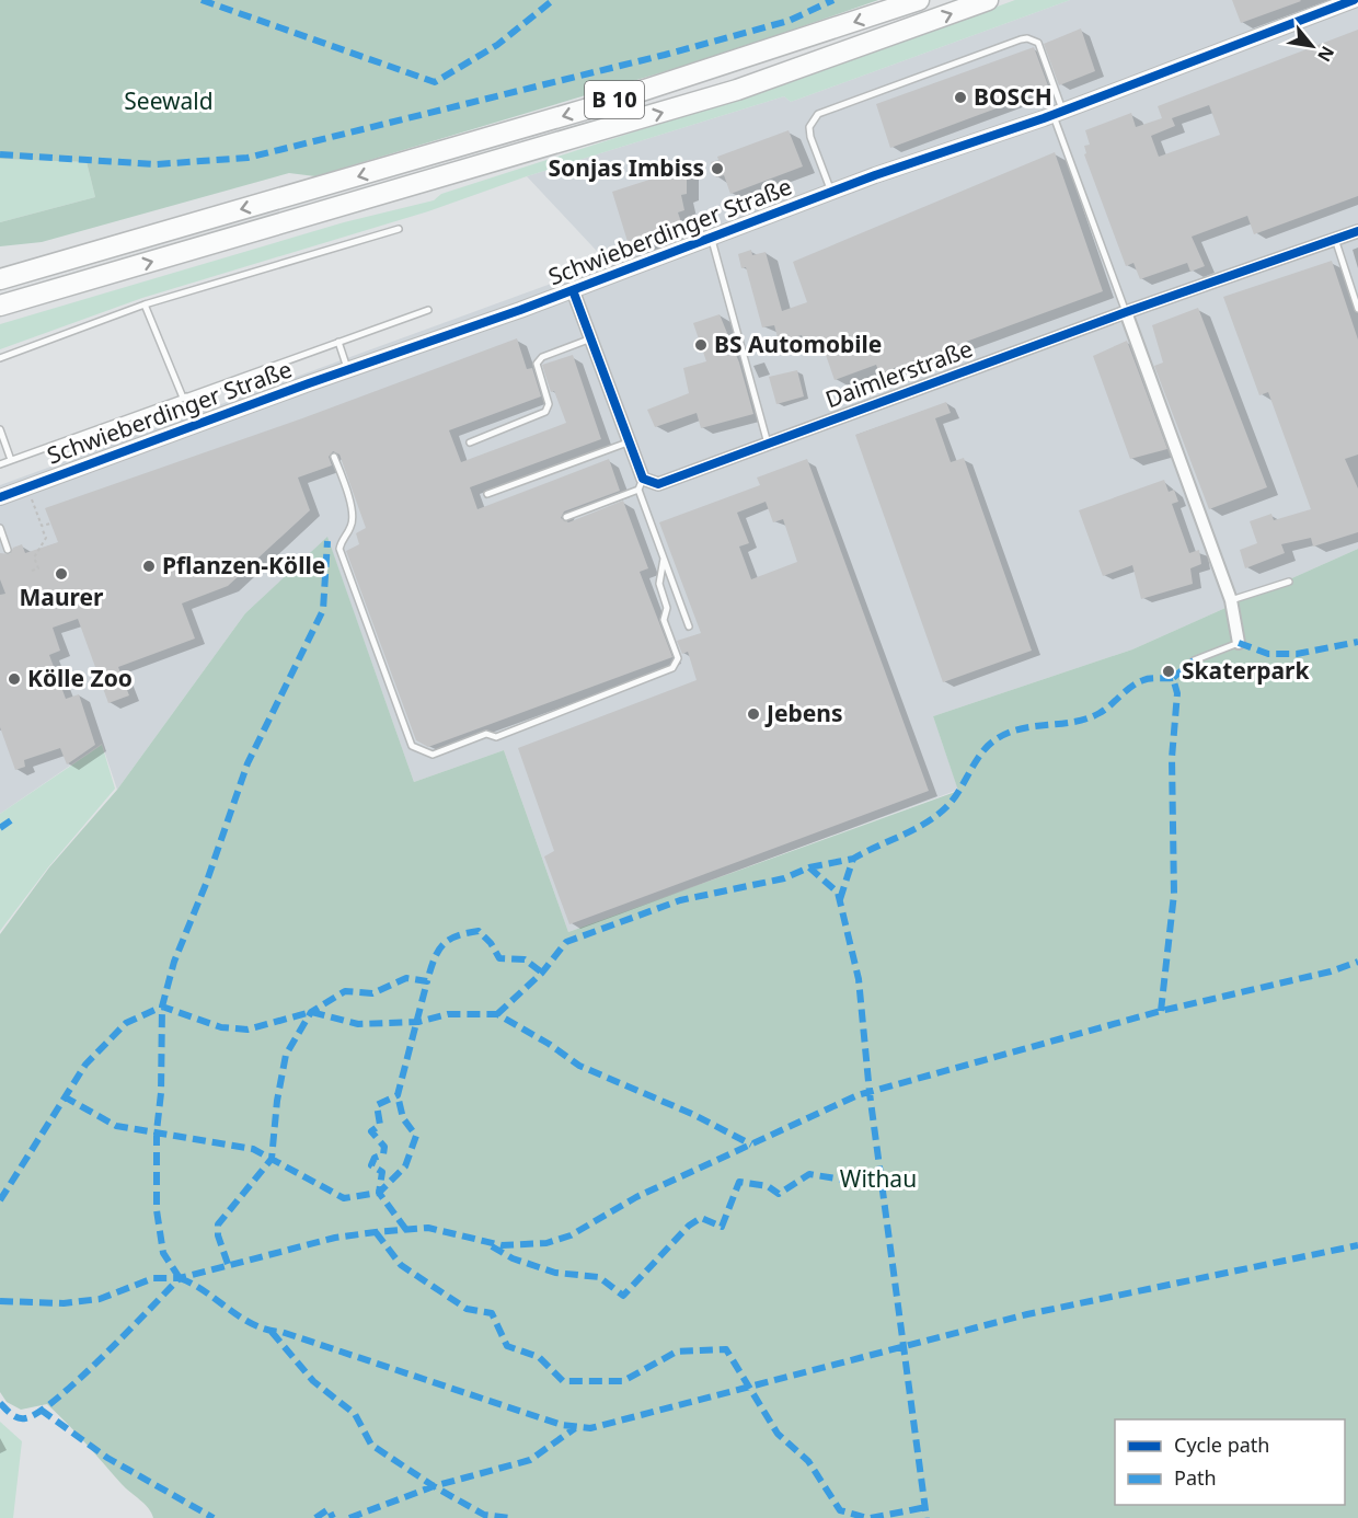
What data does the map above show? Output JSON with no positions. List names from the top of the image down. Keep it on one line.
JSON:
{"streets":{"highway":["B 10"],"street":["Schwieberdinger Straße","Daimlerstraße"]},"parks":["Seewald","Withau"],"places":["BOSCH","Sonjas Imbiss","BS Automobile","Pflanzen-Kölle","Maurer","Skaterpark","Kölle Zoo","Jebens"],"legend":["Cycle path","Path"],"north":"bottom right"}
